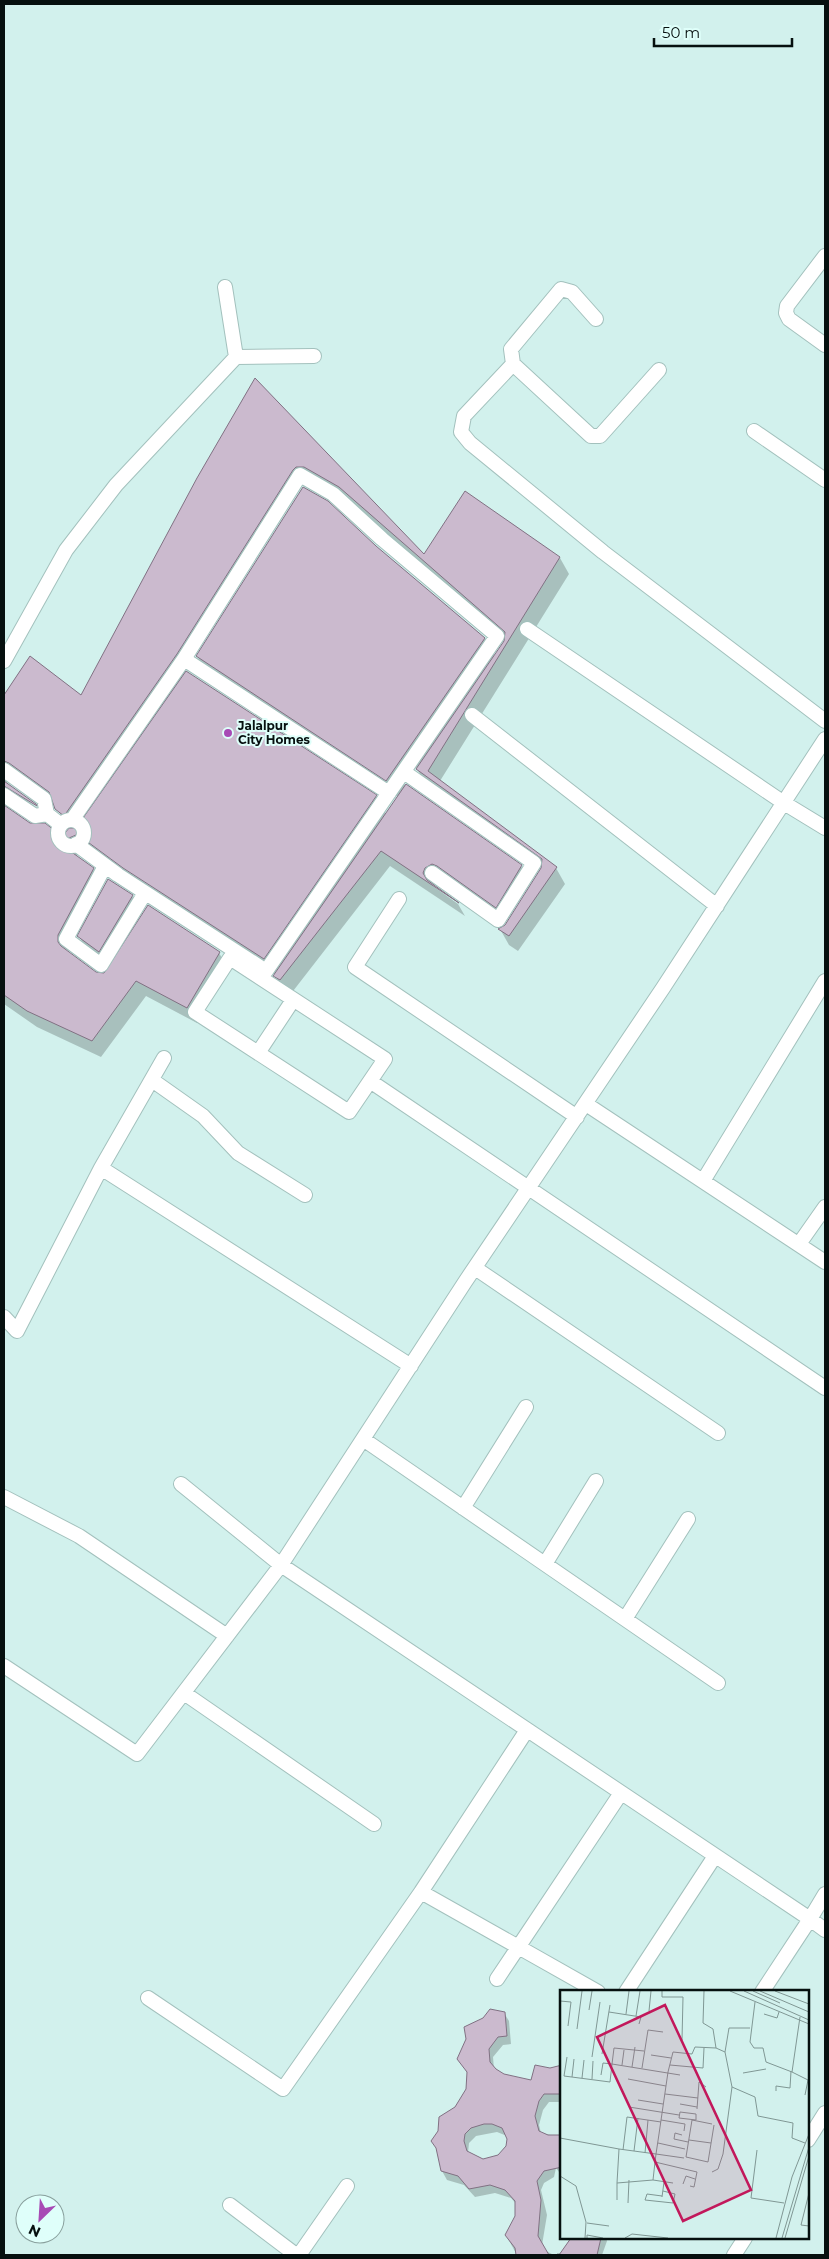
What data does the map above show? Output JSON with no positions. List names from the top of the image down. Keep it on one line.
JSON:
{"places":["Jalalpur City Homes"],"scale_bar":"50 m","north":"bottom left"}
